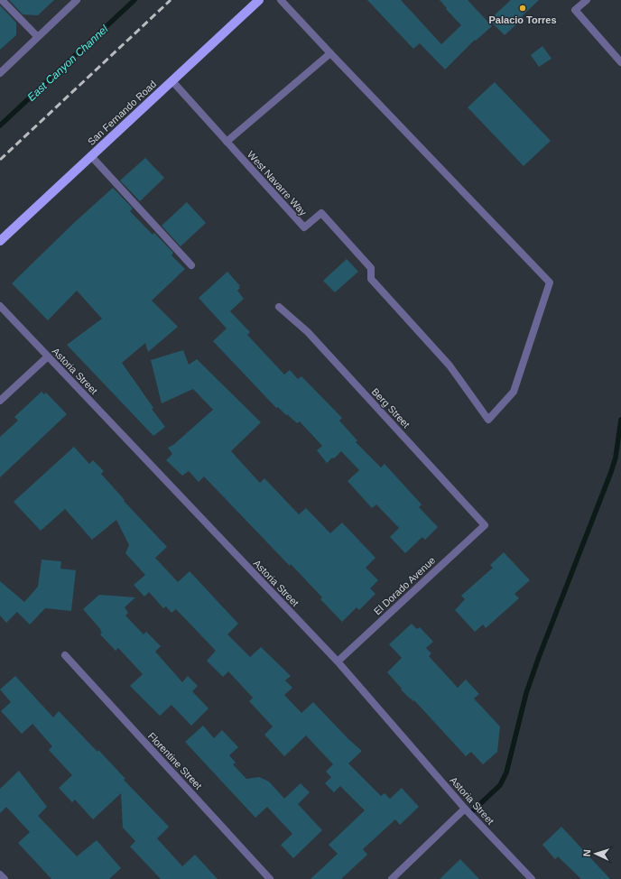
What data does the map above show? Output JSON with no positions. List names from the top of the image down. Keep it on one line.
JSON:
{"streets":{"main road":["San Fernando Road"],"street":["West Navarre Way","Astoria Street","Berg Street","El Dorado Avenue","Florentine Street"]},"crossings":[["San Fernando Road","West Navarre Way"],["Astoria Street","El Dorado Avenue"],["Berg Street","El Dorado Avenue"]],"water":["East Canyon Channel"],"places":["Palacio Torres"],"north":"left"}
